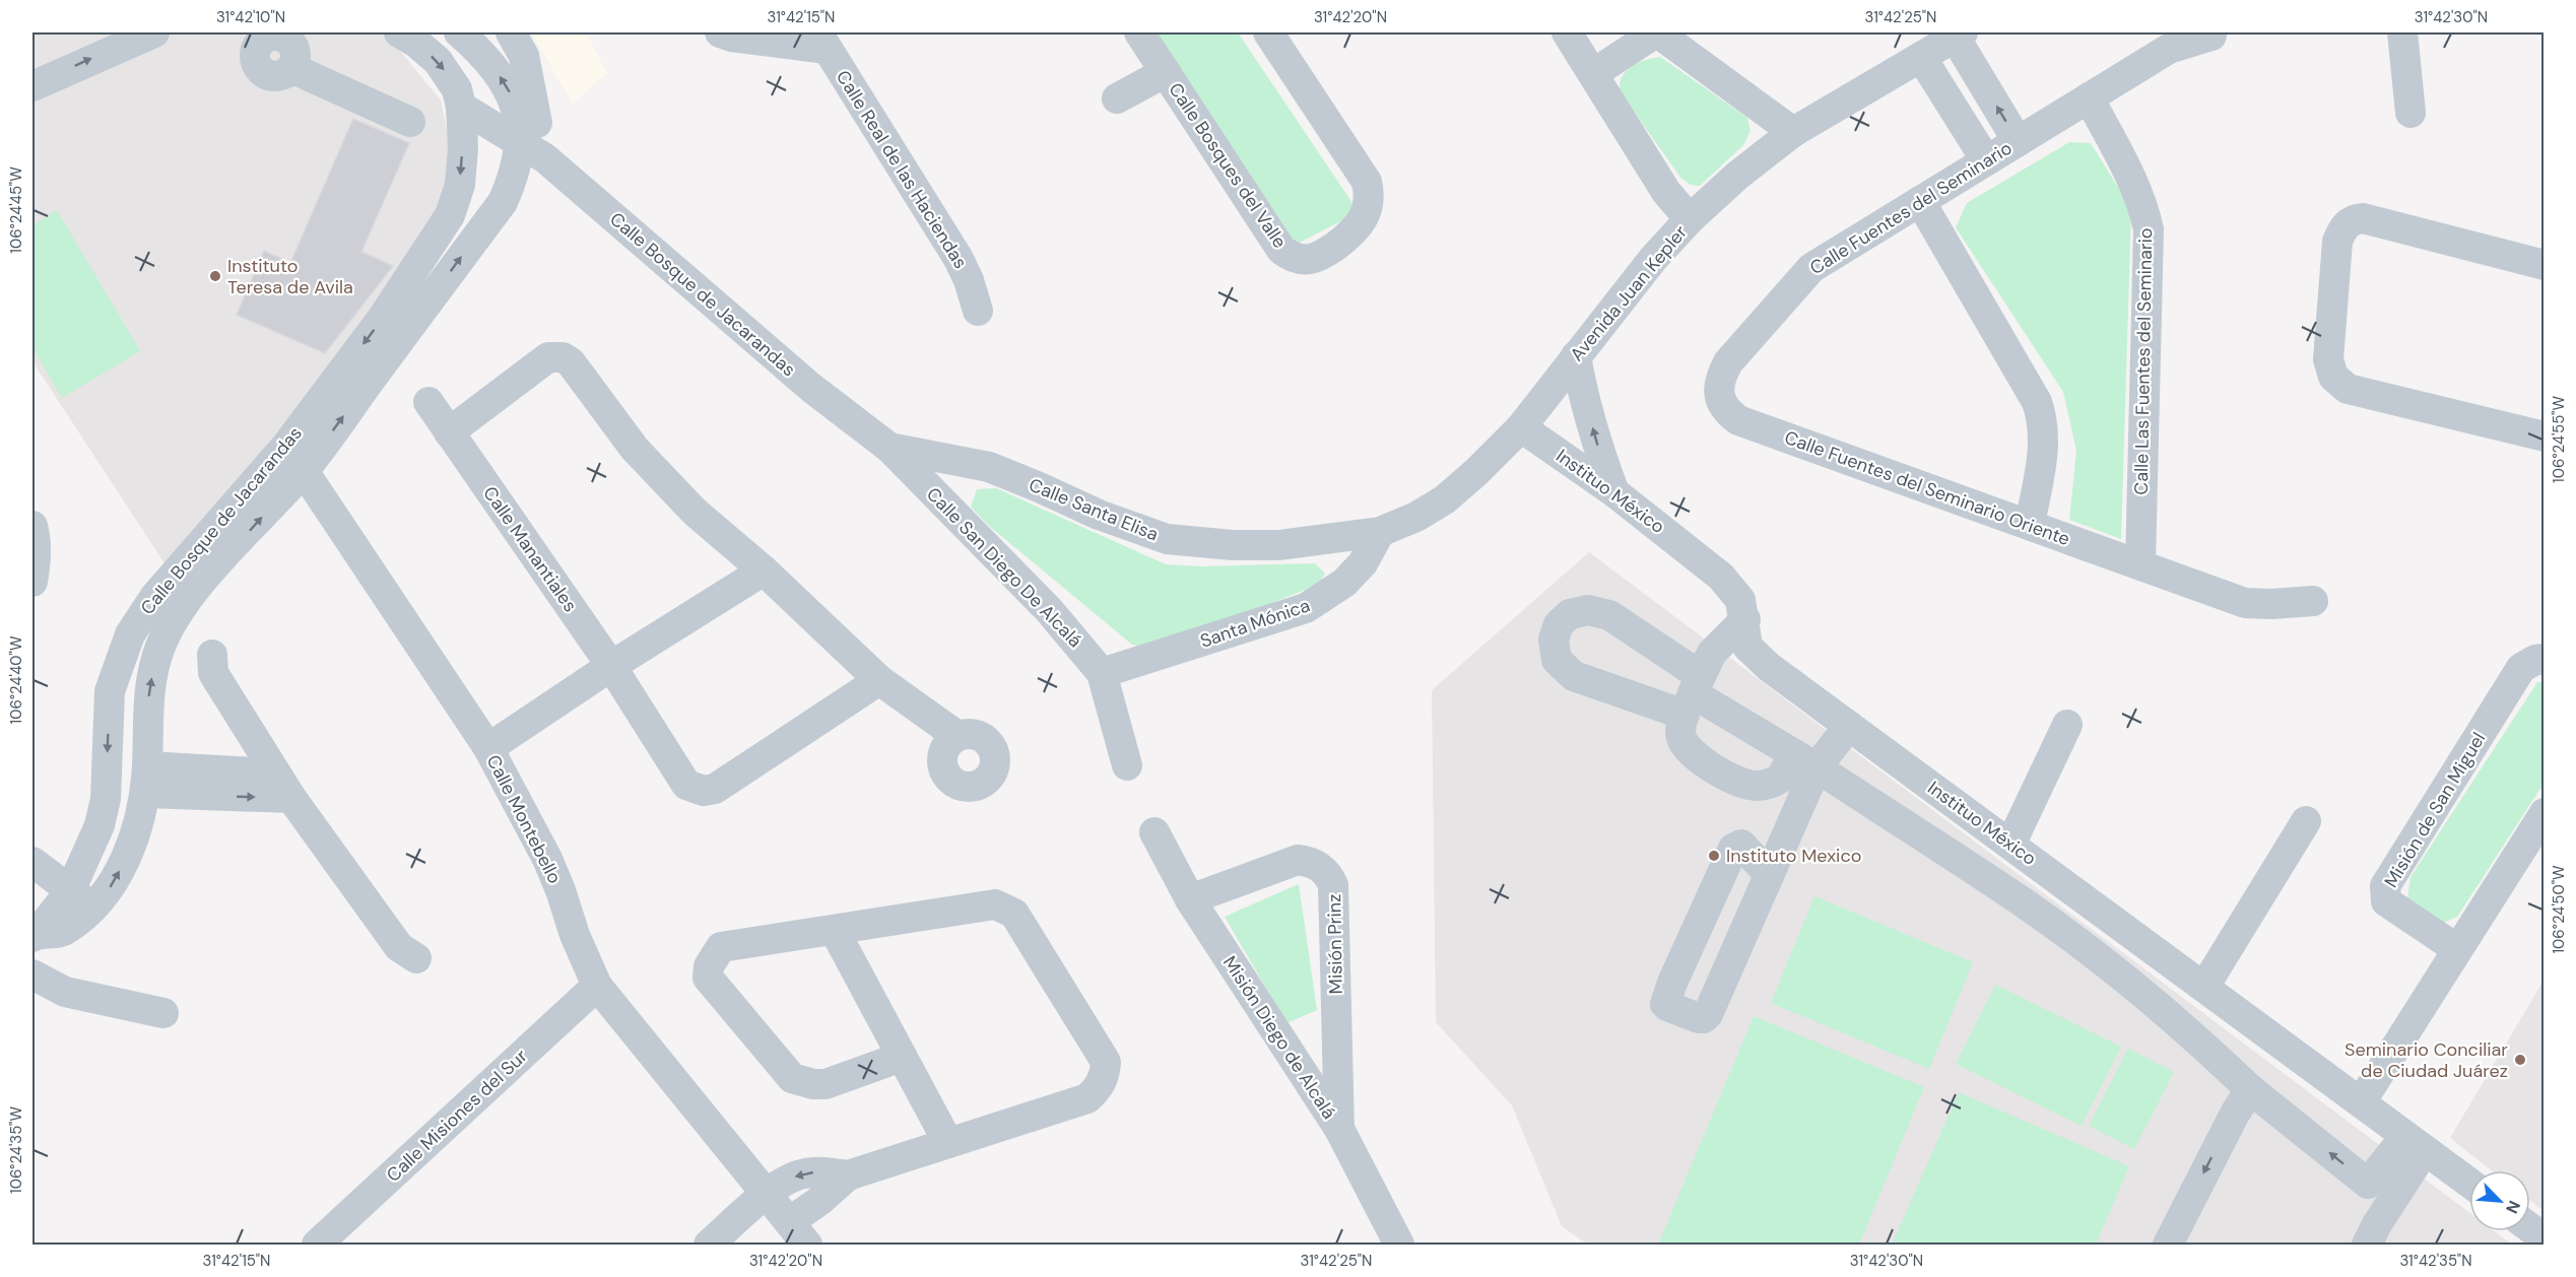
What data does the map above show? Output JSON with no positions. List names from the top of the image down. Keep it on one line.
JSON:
{"streets":{"street":["Calle Bosques del Valle","Calle Real de las Haciendas","Calle Fuentes del Seminario","Avenida Juan Kepler","Calle Bosque de Jacarandas","Calle Las Fuentes del Seminario","Calle Fuentes del Seminario Oriente","Instituo México","Calle Santa Elisa","Calle Manantiales","Calle San Diego De Alcalá","Santa Mónica","Misión de San Miguel","Calle Montebello","Misión Prinz","Misión Diego de Alcalá","Calle Misiones del Sur"]},"crossings":[["Calle Fuentes del Seminario","Calle Las Fuentes del Seminario"],["Calle Fuentes del Seminario","Calle Fuentes del Seminario Oriente"],["Avenida Juan Kepler","Instituo México"],["Avenida Juan Kepler","Calle Santa Elisa"],["Calle Bosque de Jacarandas","Calle Santa Elisa"],["Calle Bosque de Jacarandas","Calle San Diego De Alcalá"],["Calle Bosque de Jacarandas","Calle Montebello"],["Calle Las Fuentes del Seminario","Calle Fuentes del Seminario Oriente"],["Instituo México","Calle Santa Elisa"],["Calle Santa Elisa","Calle San Diego De Alcalá"],["Calle Santa Elisa","Santa Mónica"],["Calle San Diego De Alcalá","Santa Mónica"],["Calle Montebello","Calle Misiones del Sur"],["Misión Prinz","Misión Diego de Alcalá"]],"places":["Instituto Teresa de Avila","Instituto Mexico","Seminario Conciliar de Ciudad Juárez"],"north":"bottom right","coordinates":["31°42'10\"N","31°42'15\"N","31°42'20\"N","31°42'25\"N","31°42'30\"N","106°24'45\"W","106°24'55\"W","106°24'40\"W","106°24'50\"W","106°24'35\"W","31°42'35\"N"]}
